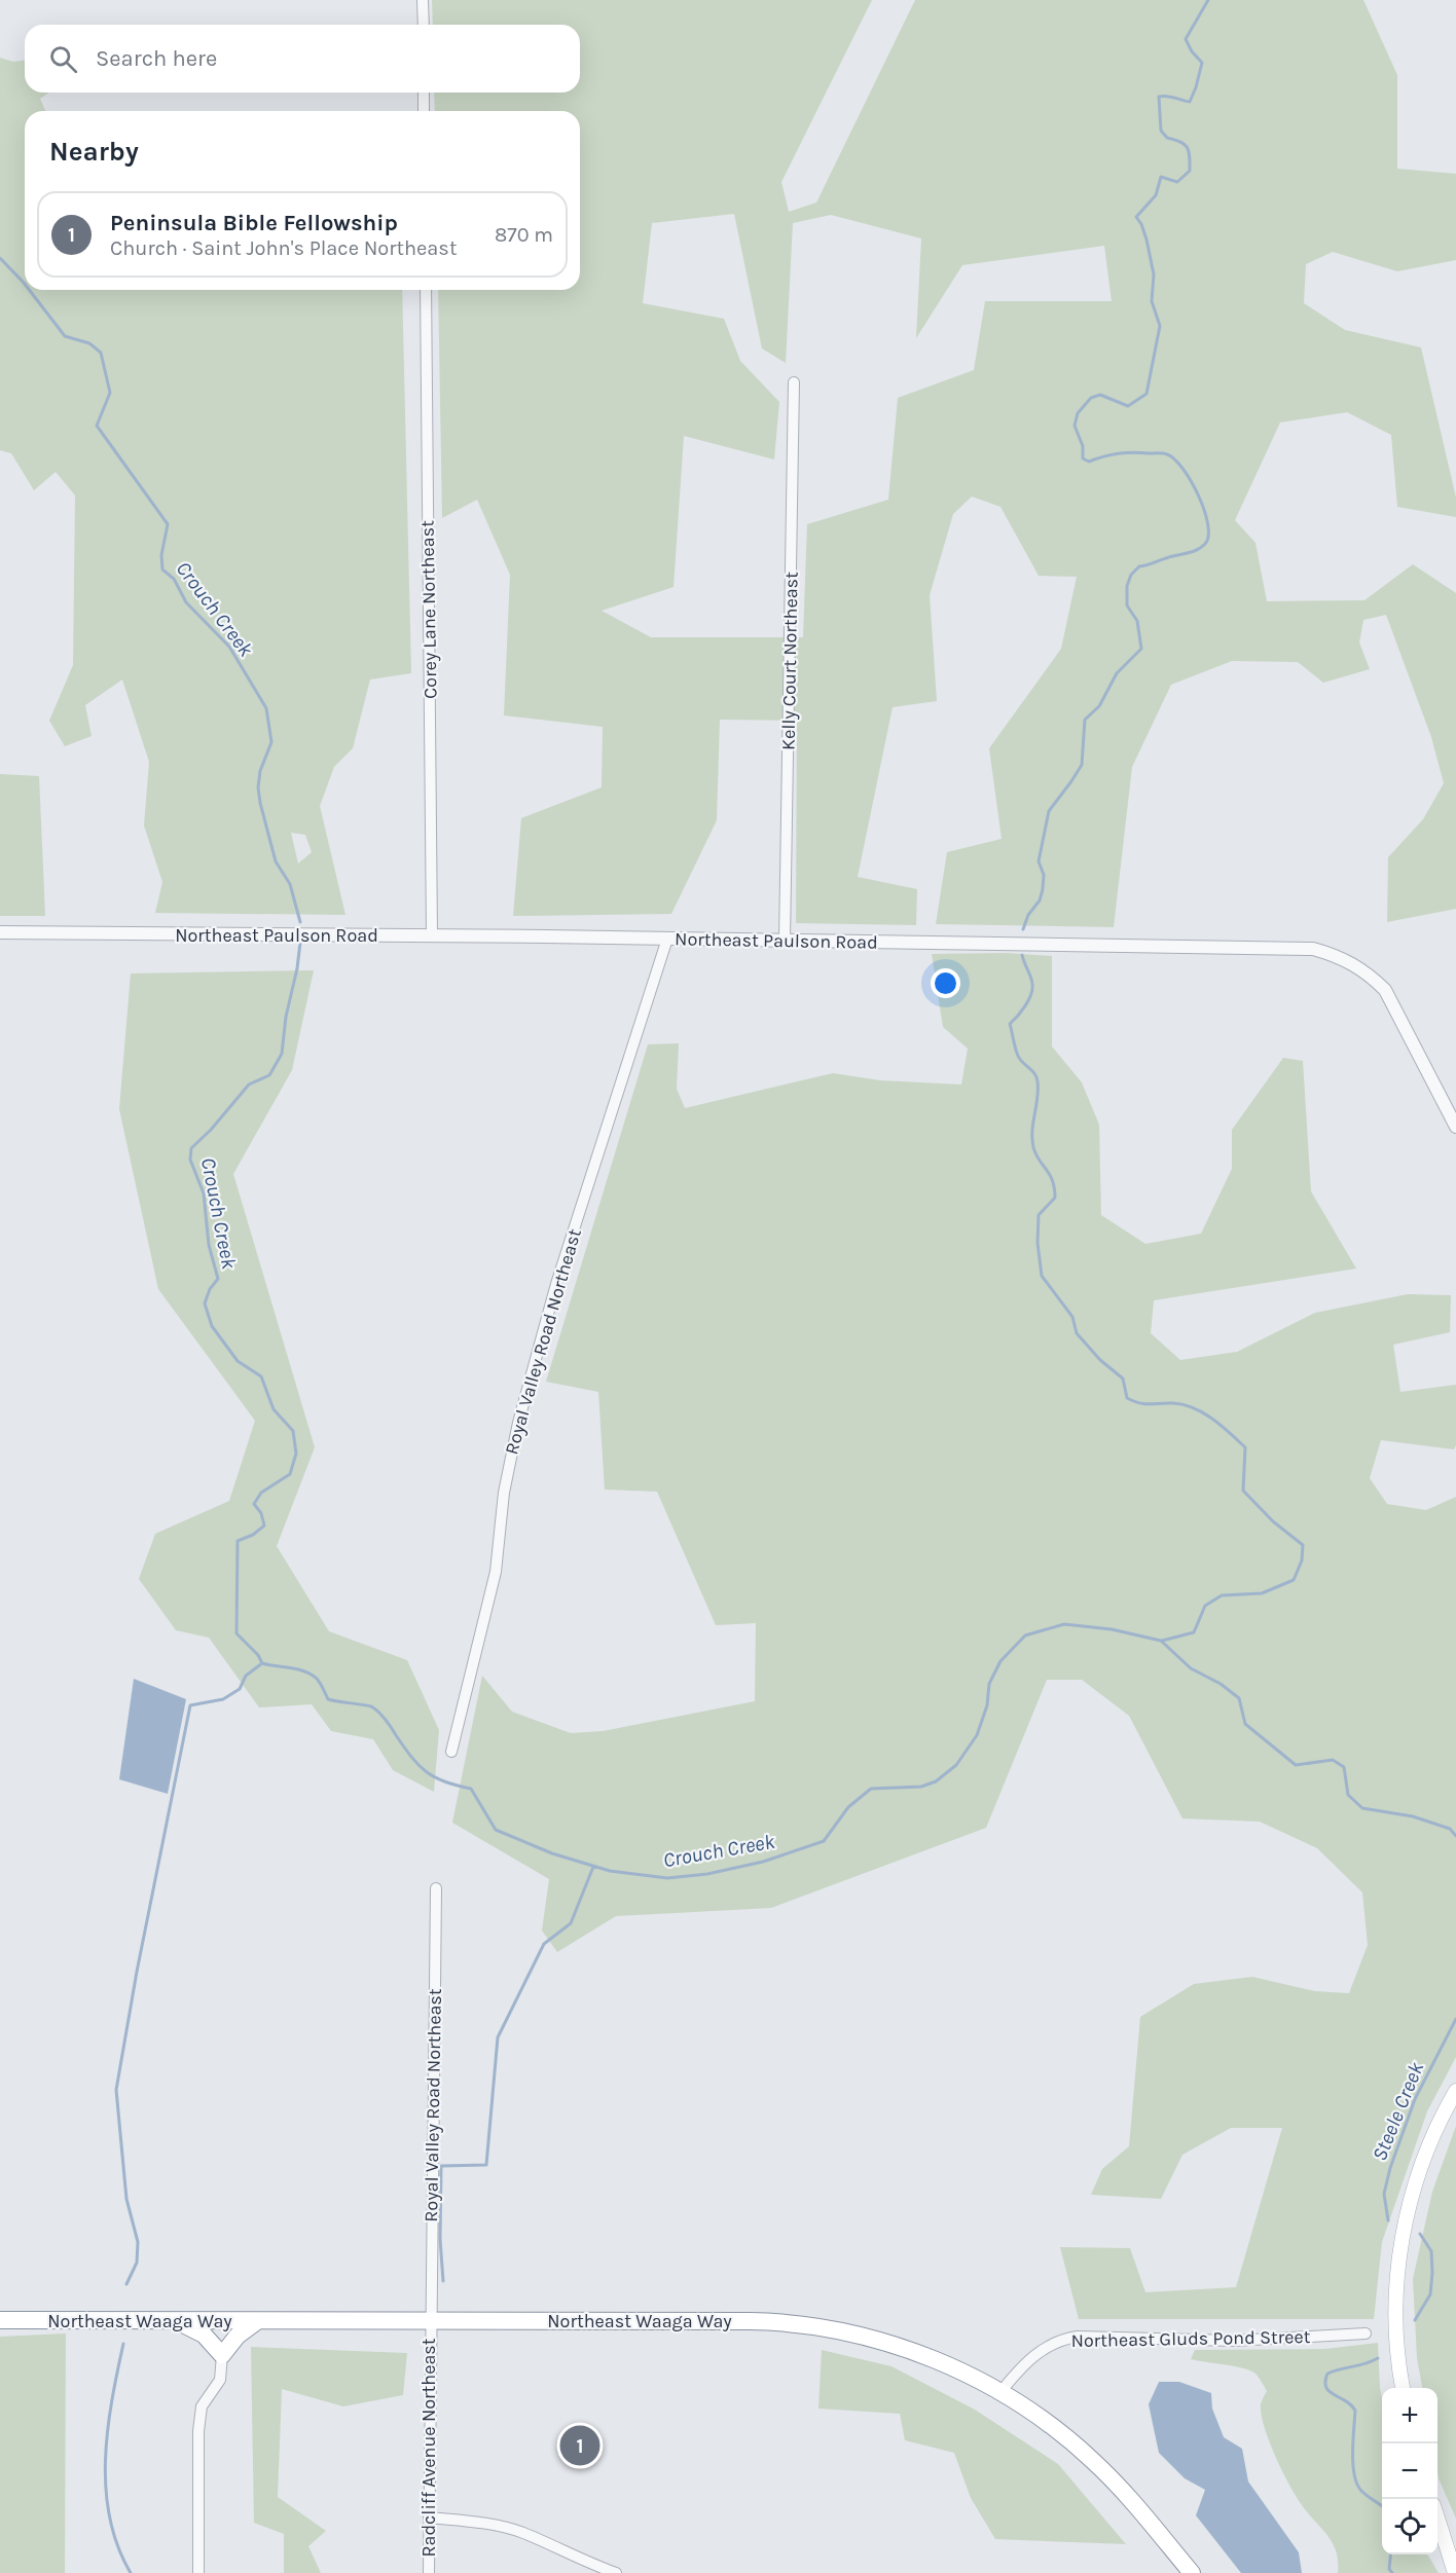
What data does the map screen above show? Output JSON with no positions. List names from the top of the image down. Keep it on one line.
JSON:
{"streets":{"highway":["Northeast Waaga Way"],"street":["Corey Lane Northeast","Kelly Court Northeast","Northeast Paulson Road","Royal Valley Road Northeast","Northeast Gluds Pond Street","Radcliff Avenue Northeast"]},"crossings":[["Corey Lane Northeast","Northeast Paulson Road"],["Kelly Court Northeast","Northeast Paulson Road"],["Northeast Paulson Road","Royal Valley Road Northeast"],["Royal Valley Road Northeast","Northeast Waaga Way"],["Royal Valley Road Northeast","Radcliff Avenue Northeast"],["Northeast Waaga Way","Northeast Gluds Pond Street"],["Northeast Waaga Way","Radcliff Avenue Northeast"]],"water":["Crouch Creek","Steele Creek"],"page":{"search":"Search here","heading":"Nearby","list":[{"mark":"1","name":"Peninsula Bible Fellowship","note":"Church · Saint John's Place Northeast","value":"870 m"}],"map_buttons":["+","−"],"pins":"1"}}
